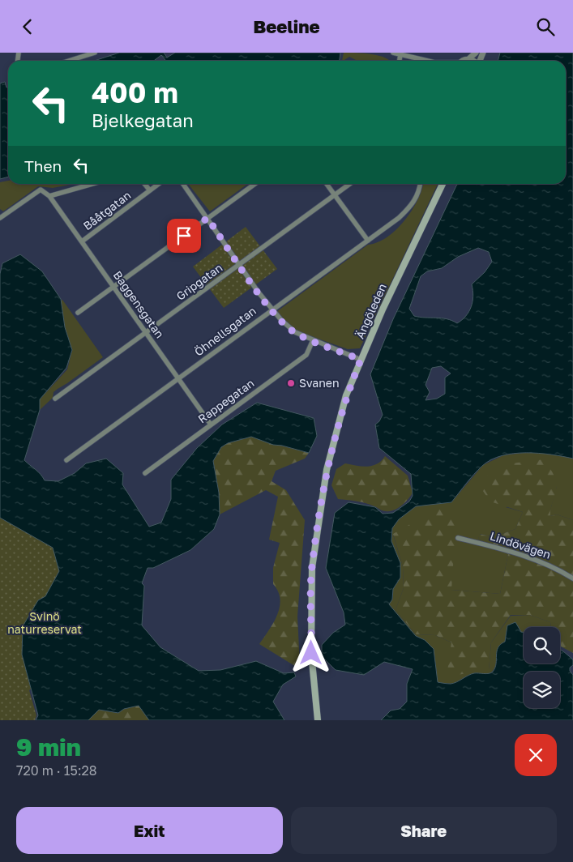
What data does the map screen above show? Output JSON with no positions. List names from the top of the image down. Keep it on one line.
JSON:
{"streets":{"main road":["Ängöleden"],"street":["Bååtgatan","Gripgatan","Baggensgatan","Öhnellsgatan","Rappegatan","Lindövägen"]},"crossings":[["Bååtgatan","Baggensgatan"],["Gripgatan","Baggensgatan"],["Baggensgatan","Öhnellsgatan"],["Baggensgatan","Rappegatan"]],"parks":["Svinö naturreservat"],"places":["Svanen"],"page":{"header":"Beeline","turn":["400 m","Bjelkegatan"],"then":"Then","heading":["9 min","720 m · 15:28"],"buttons":["Exit","Share"]}}
